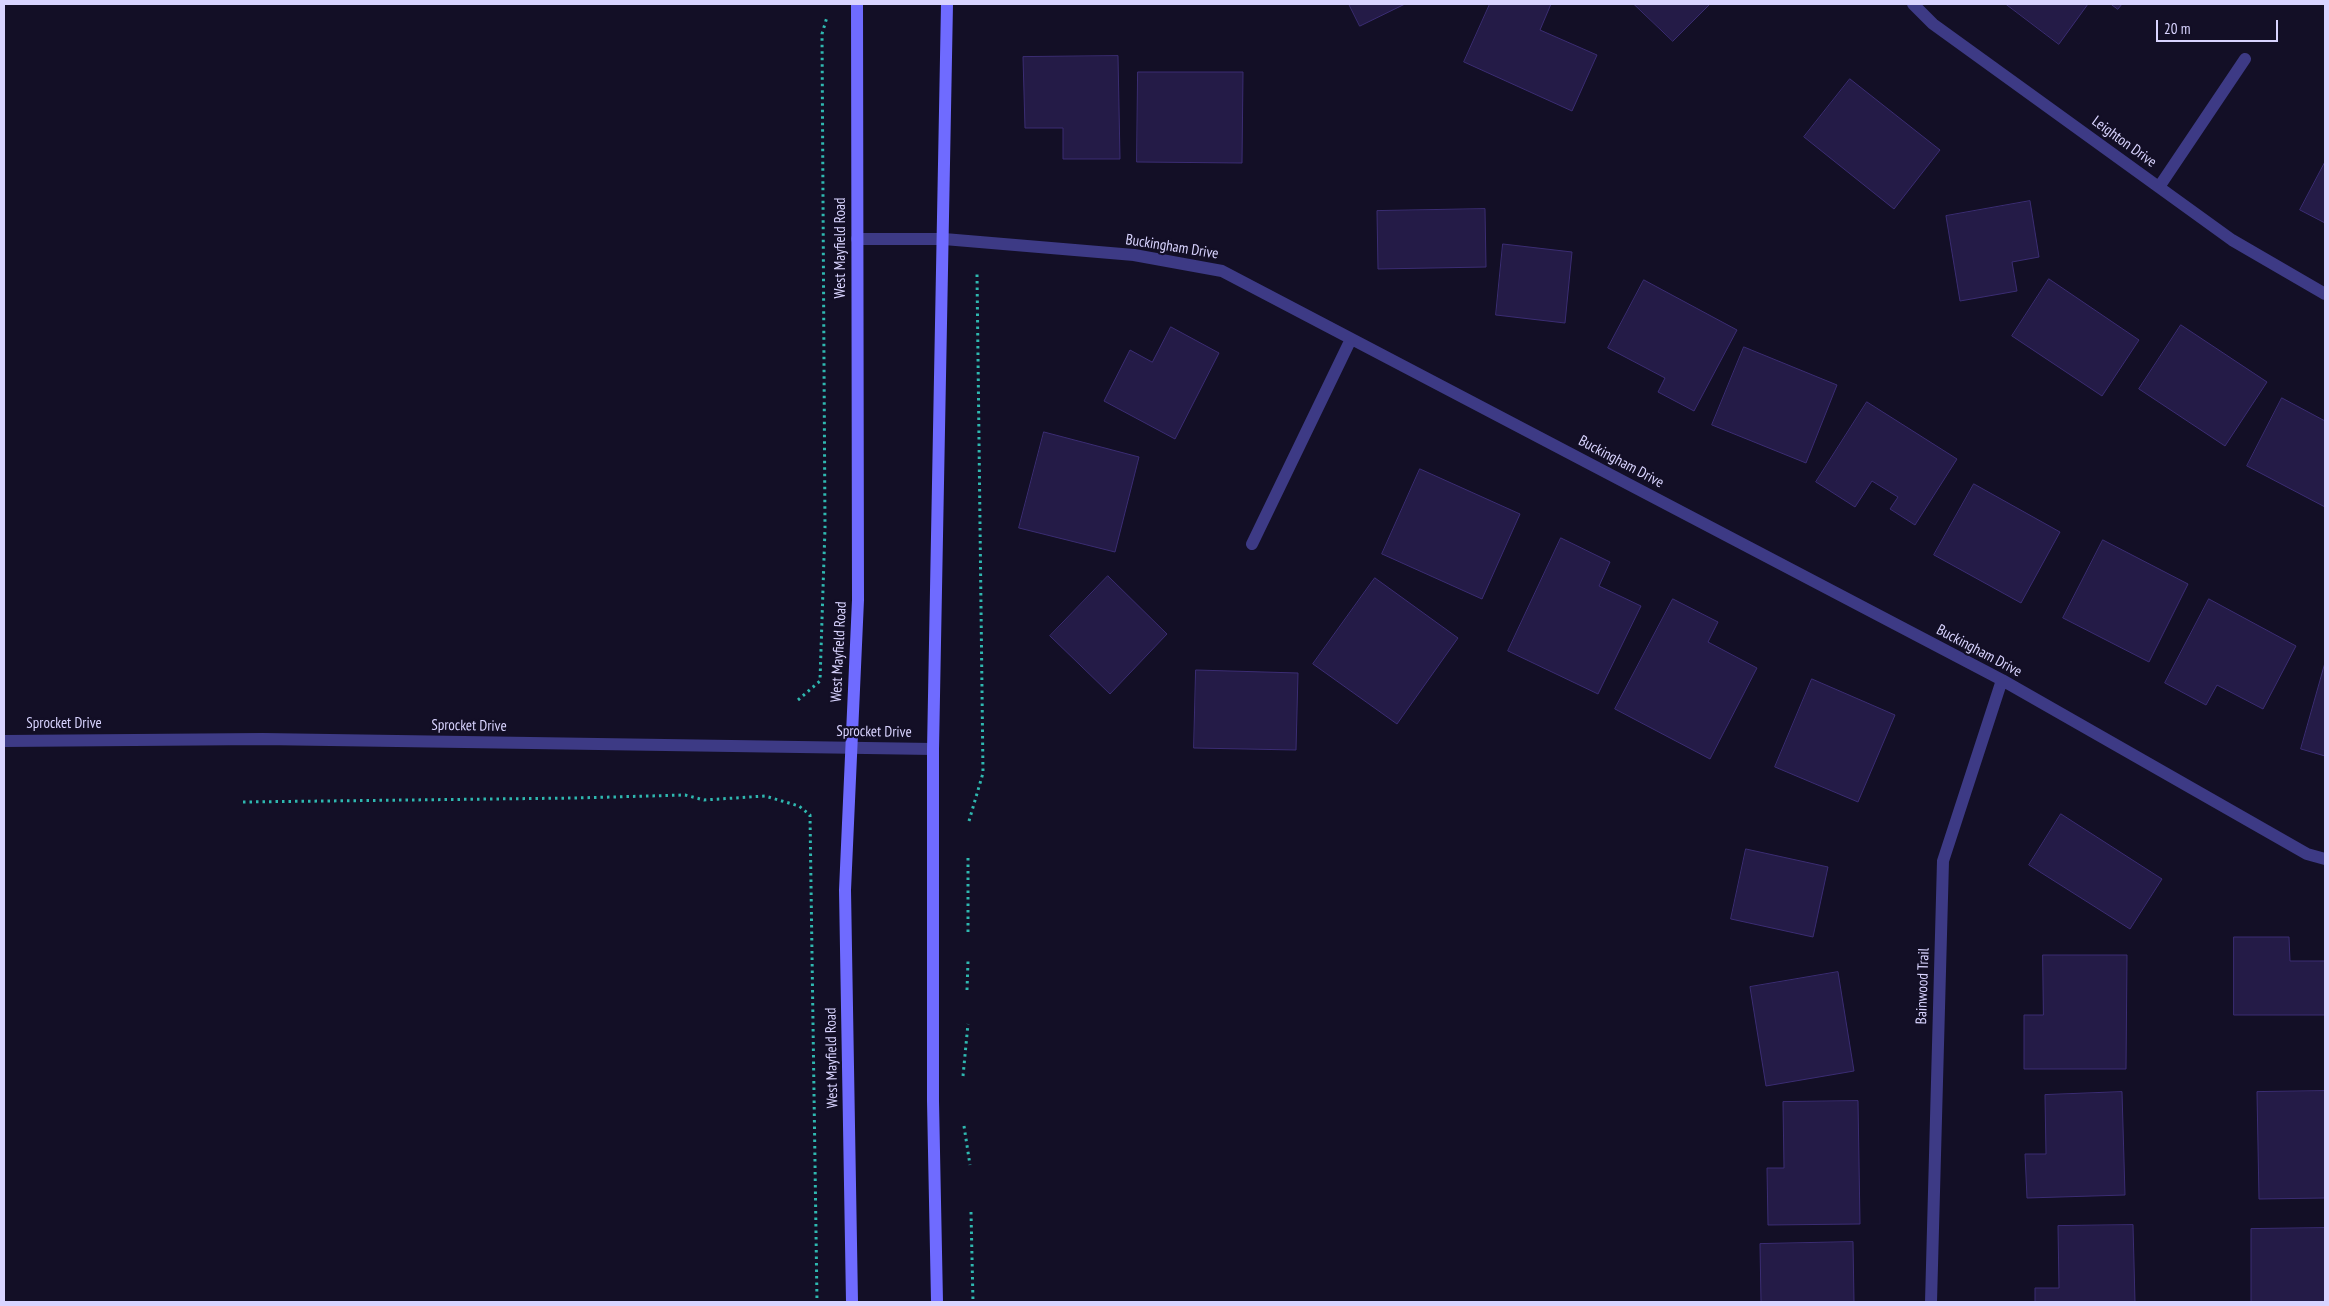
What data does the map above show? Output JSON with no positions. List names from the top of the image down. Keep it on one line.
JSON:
{"streets":{"main road":["West Mayfield Road"],"street":["Leighton Drive","Buckingham Drive","Sprocket Drive","Bainwood Trail"]},"crossings":[["Buckingham Drive","West Mayfield Road"],["Buckingham Drive","Bainwood Trail"],["West Mayfield Road","Sprocket Drive"]],"scale_bar":"20 m"}
